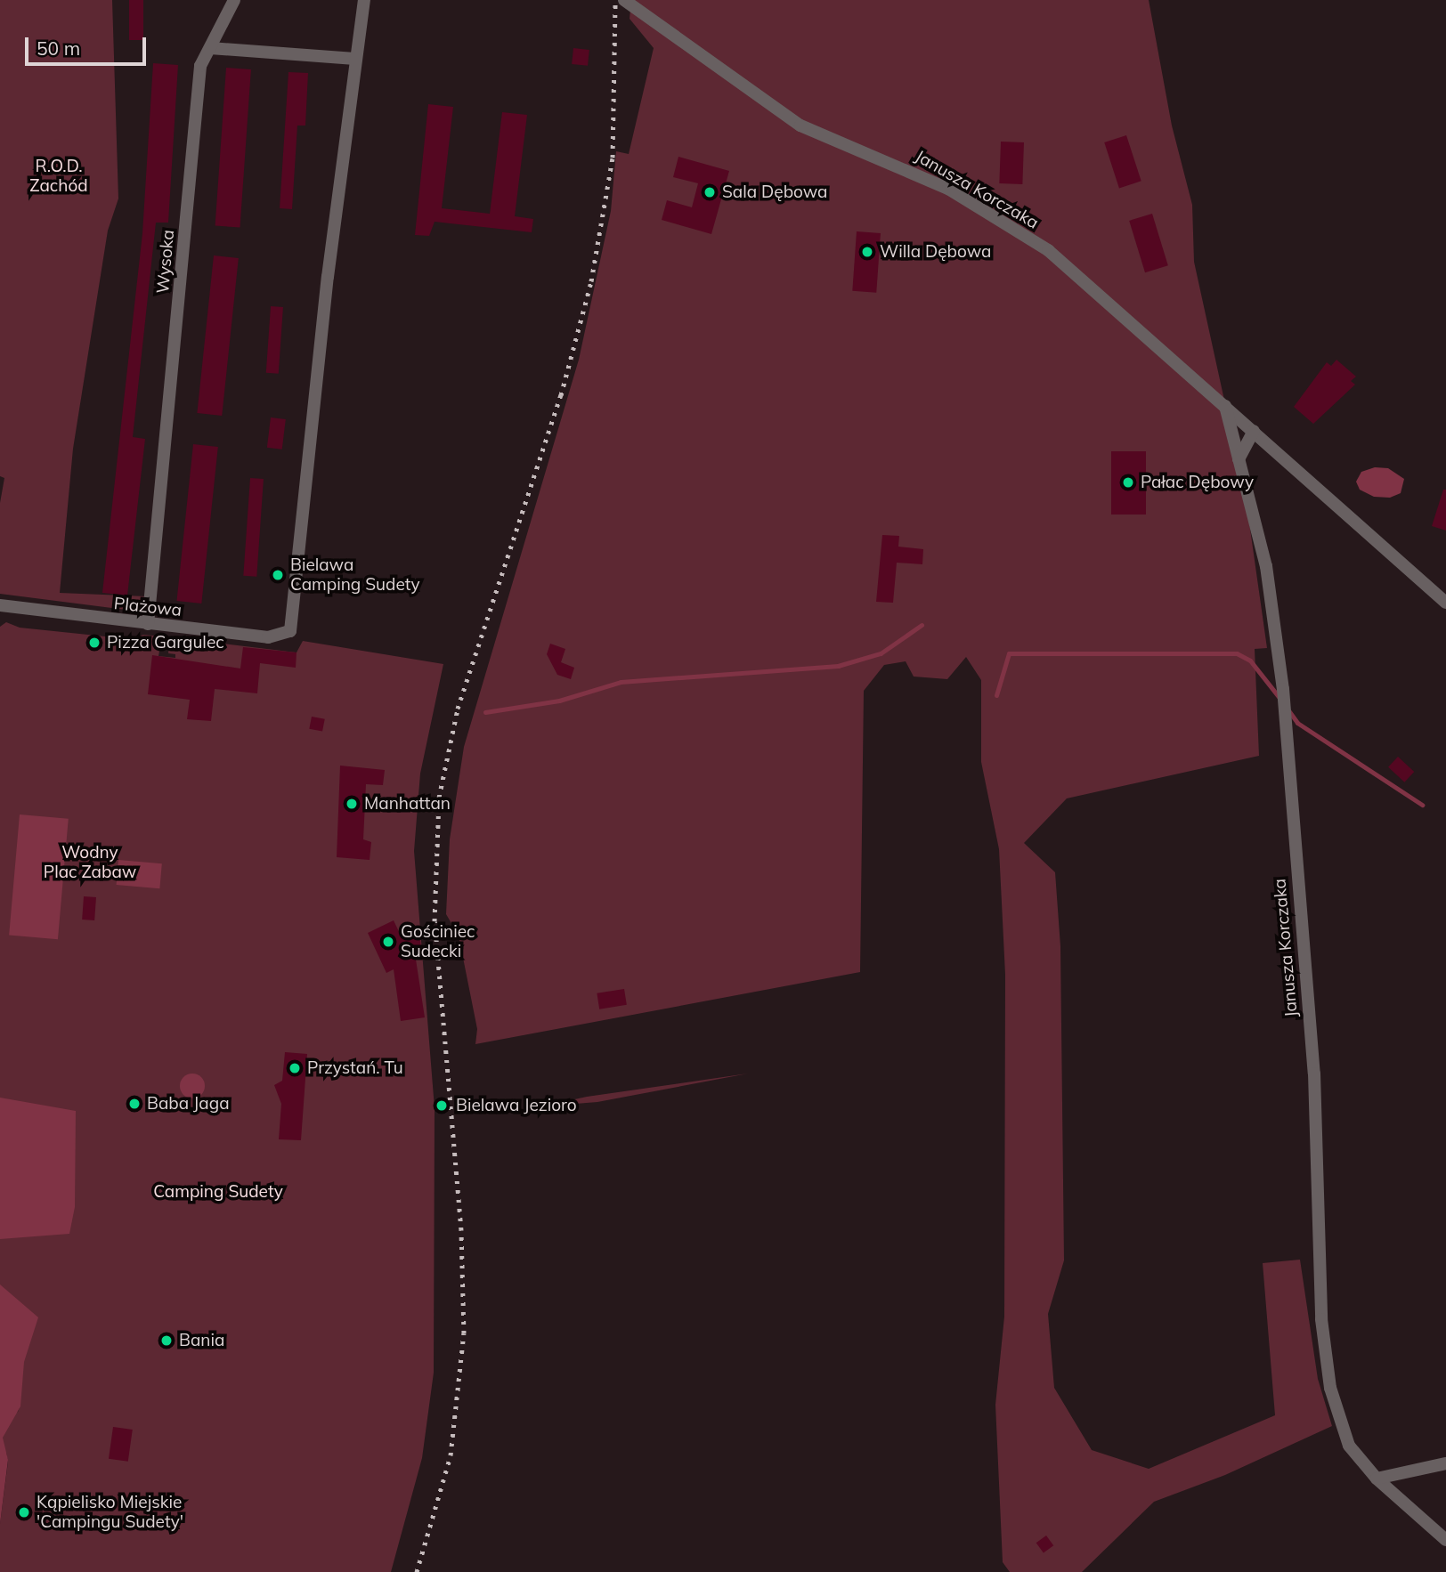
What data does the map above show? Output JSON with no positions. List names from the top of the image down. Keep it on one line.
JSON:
{"streets":{"street":["Janusza Korczaka","Wysoka","Plażowa"]},"crossings":[["Wysoka","Plażowa"]],"parks":["R.O.D. Zachód","Wodny Plac Zabaw","Camping Sudety"],"places":["Sala Dębowa","Willa Dębowa","Pałac Dębowy","Bielawa Camping Sudety","Pizza Gargulec","Manhattan","Gościniec Sudecki","Przystań. Tu","Baba Jaga","Bielawa Jezioro","Bania","Kąpielisko Miejskie 'Campingu Sudety'"],"scale_bar":"50 m"}
